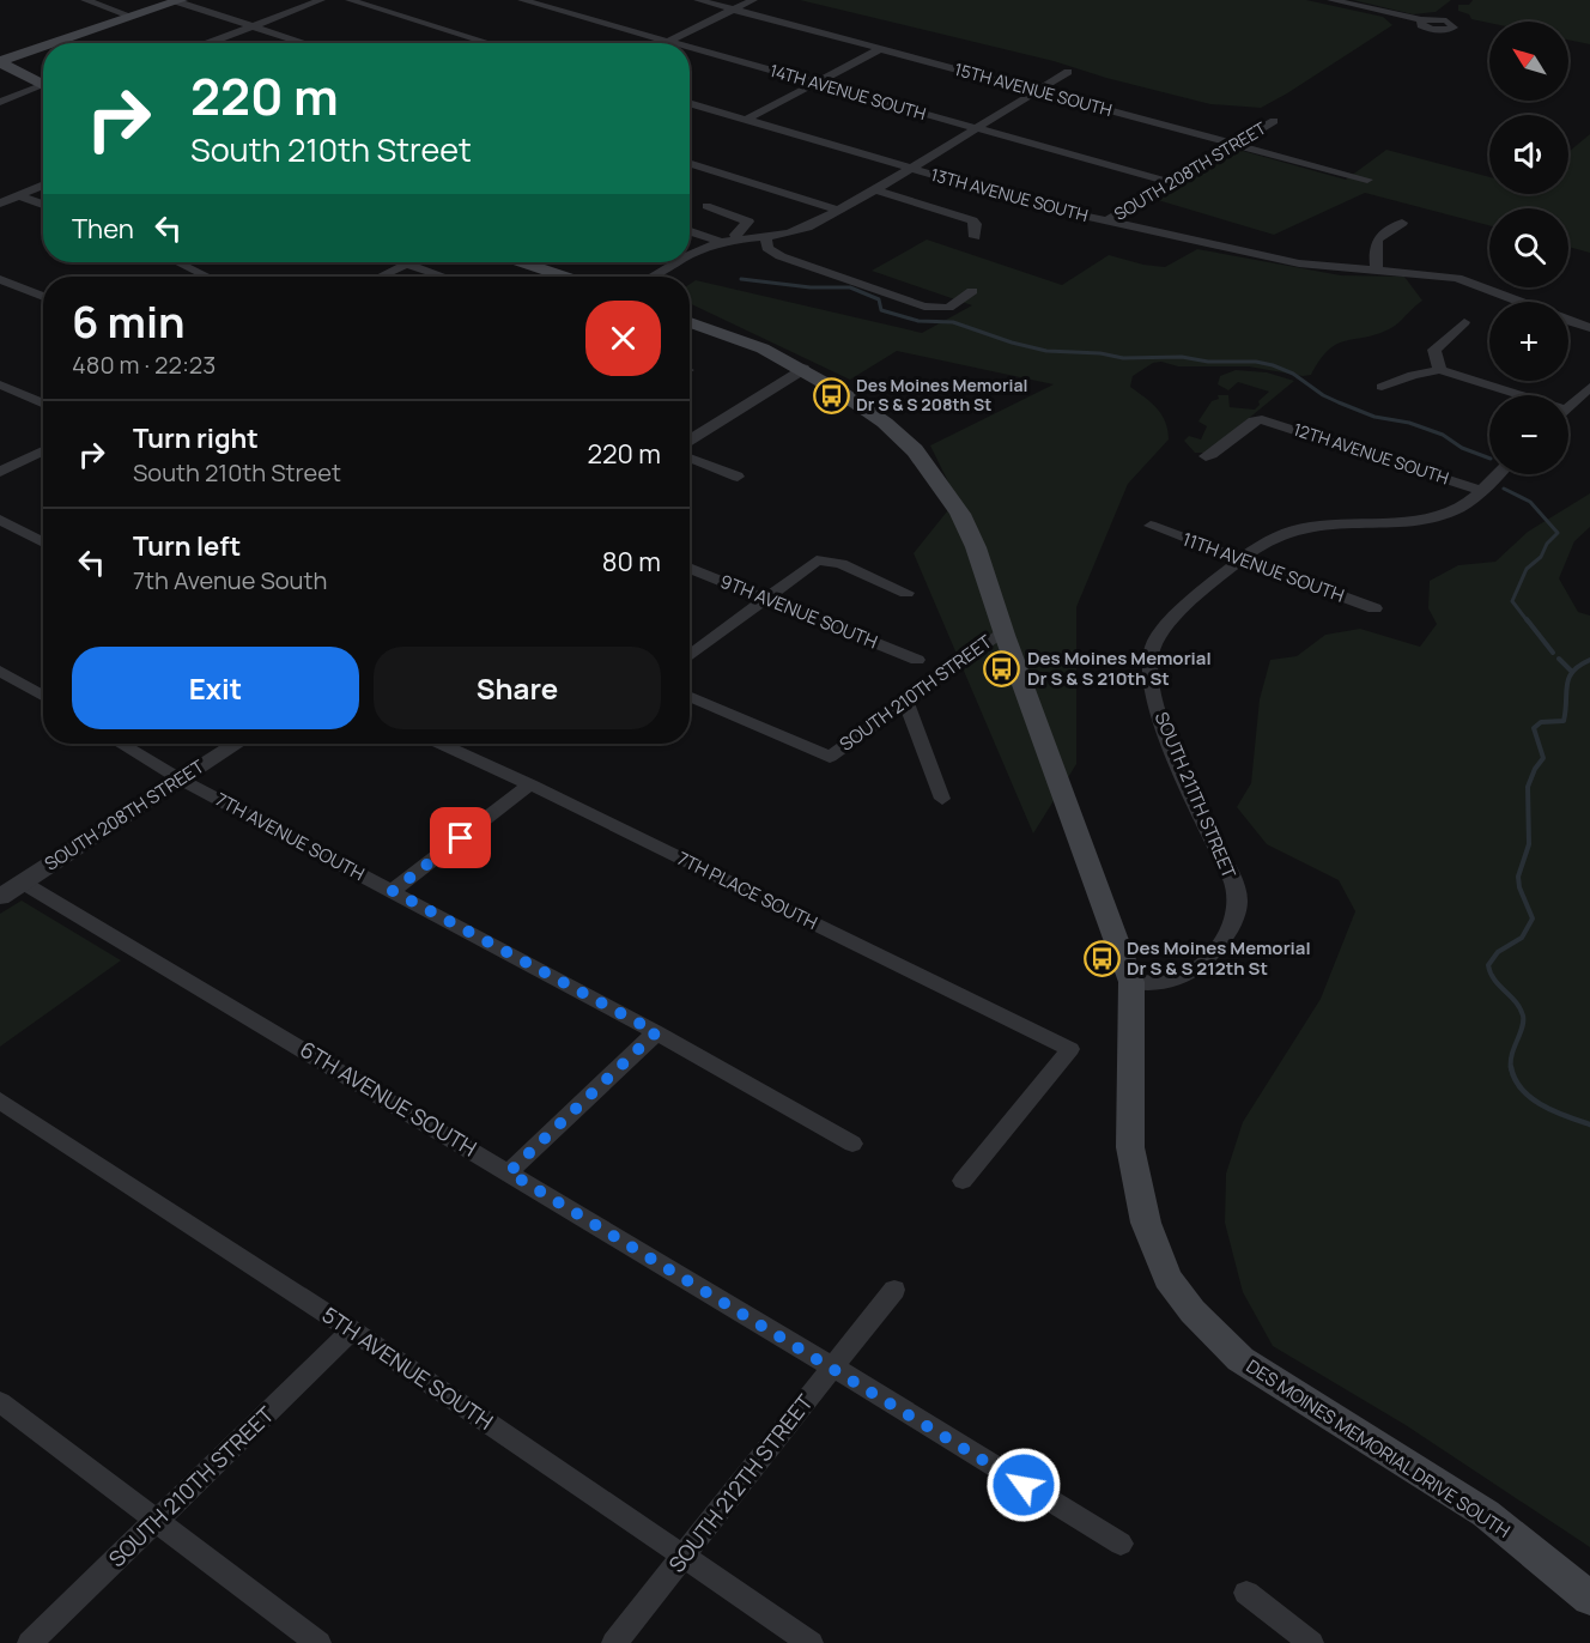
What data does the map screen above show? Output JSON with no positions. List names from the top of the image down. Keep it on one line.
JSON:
{"streets":{"main road":["DES MOINES MEMORIAL DRIVE SOUTH"],"street":["15TH AVENUE SOUTH","14TH AVENUE SOUTH","SOUTH 208TH STREET","13TH AVENUE SOUTH","12TH AVENUE SOUTH","11TH AVENUE SOUTH","9TH AVENUE SOUTH","SOUTH 210TH STREET","SOUTH 211TH STREET","7TH AVENUE SOUTH","7TH PLACE SOUTH","6TH AVENUE SOUTH","5TH AVENUE SOUTH","SOUTH 212TH STREET"]},"crossings":[["15TH AVENUE SOUTH","SOUTH 208TH STREET"],["14TH AVENUE SOUTH","SOUTH 208TH STREET"],["SOUTH 208TH STREET","13TH AVENUE SOUTH"],["SOUTH 208TH STREET","7TH AVENUE SOUTH"],["SOUTH 208TH STREET","6TH AVENUE SOUTH"],["11TH AVENUE SOUTH","SOUTH 211TH STREET"],["SOUTH 210TH STREET","5TH AVENUE SOUTH"],["SOUTH 210TH STREET","DES MOINES MEMORIAL DRIVE SOUTH"],["SOUTH 211TH STREET","DES MOINES MEMORIAL DRIVE SOUTH"],["6TH AVENUE SOUTH","SOUTH 212TH STREET"],["5TH AVENUE SOUTH","SOUTH 212TH STREET"]],"places":{"bus stop":["Des Moines Memorial Dr S & S 208th St","Des Moines Memorial Dr S & S 210th St","Des Moines Memorial Dr S & S 212th St"]},"north":"top left","page":{"map_buttons":["+","−"],"turn":["220 m","South 210th Street"],"then":"Then","heading":["6 min","480 m · 22:23"],"list":[{"name":"Turn right","note":"South 210th Street","value":"220 m"},{"name":"Turn left","note":"7th Avenue South","value":"80 m"}],"buttons":["Exit","Share"]}}
